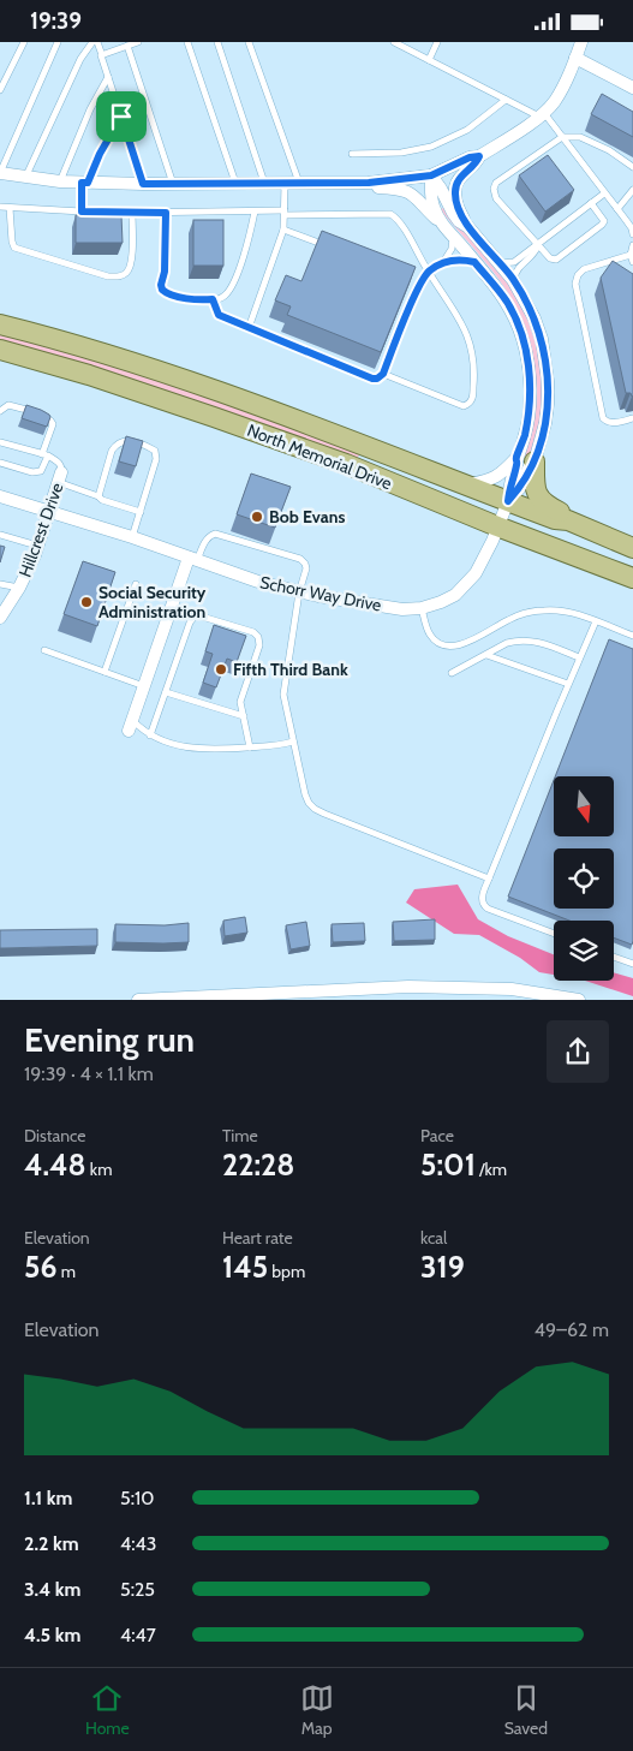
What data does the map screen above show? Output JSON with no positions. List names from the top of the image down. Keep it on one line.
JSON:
{"streets":{"main road":["North Memorial Drive"],"street":["Hillcrest Drive","Schorr Way Drive"]},"crossings":[["North Memorial Drive","Schorr Way Drive"],["Hillcrest Drive","Schorr Way Drive"]],"places":["Bob Evans","Social Security Administration","Fifth Third Bank"],"north":"bottom","page":{"status":"19:39","heading":["Evening run","19:39 · 4 × 1.1 km"],"stats":[["Distance","4.48 km"],["Time","22:28"],["Pace","5:01 /km"],["Elevation","56 m"],["Heart rate","145 bpm"],["kcal","319"]],"chart":["Elevation","49–62 m"],"list":[{"name":"1.1 km","note":"5:10"},{"name":"2.2 km","note":"4:43"},{"name":"3.4 km","note":"5:25"},{"name":"4.5 km","note":"4:47"}],"tabs":["Home","Map","Saved"]}}
